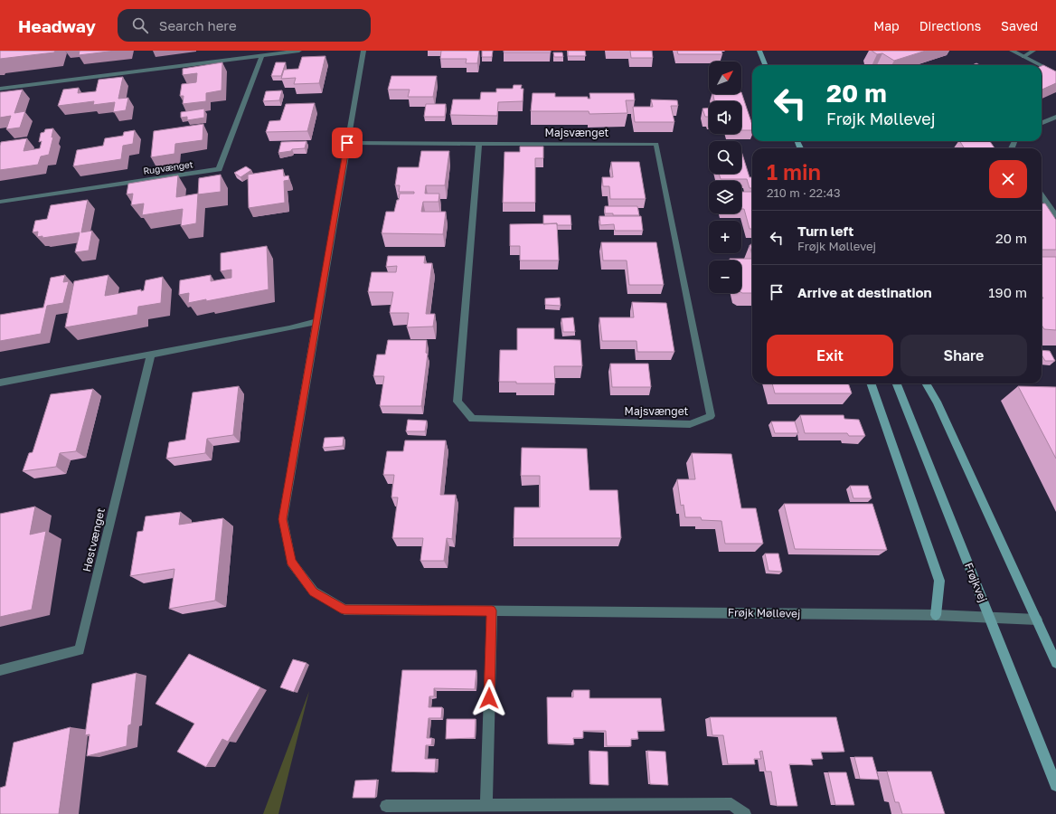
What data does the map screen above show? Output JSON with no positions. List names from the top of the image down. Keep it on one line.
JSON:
{"streets":{"street":["Majsvænget","Rugvænget","Høstvænget","Frøjkvej","Frøjk Møllevej"]},"crossings":[["Majsvænget","Frøjk Møllevej"],["Frøjkvej","Frøjk Møllevej"]],"north":"top right","page":{"header":"Headway","search":"Search here","nav":["Map","Directions","Saved"],"map_buttons":["+","−"],"turn":["20 m","Frøjk Møllevej"],"heading":["1 min","210 m · 22:43"],"list":[{"name":"Turn left","note":"Frøjk Møllevej","value":"20 m"},{"name":"Arrive at destination","value":"190 m"}],"buttons":["Exit","Share"]}}
